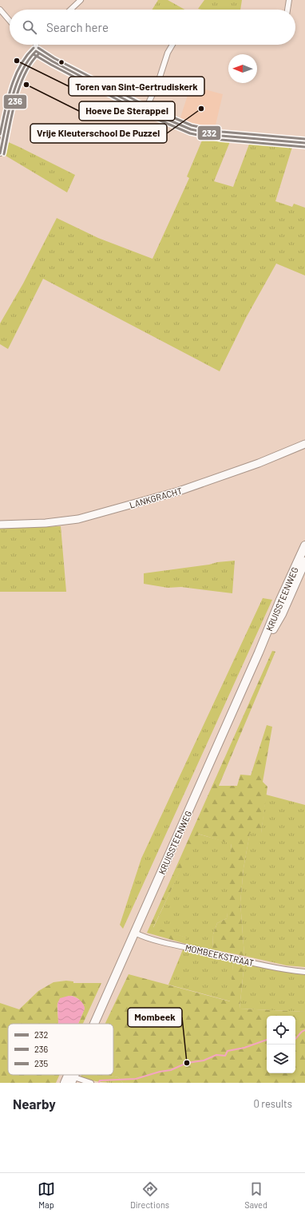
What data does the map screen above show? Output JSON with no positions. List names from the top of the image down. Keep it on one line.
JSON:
{"streets":{"main road":["KRUISSTEENWEG"],"street":["LANKGRACHT","MOMBEEKSTRAAT"]},"crossings":[["KRUISSTEENWEG","MOMBEEKSTRAAT"]],"places":["Toren van Sint-Gertrudiskerk","Hoeve De Sterappel","Vrije Kleuterschool De Puzzel","Mombeek"],"lines":["transit line 235","transit line 232","transit line 236"],"legend":["232","236","235"],"north":"left","page":{"search":"Search here","heading":["Nearby","0 results"],"nav":["Map","Directions","Saved"]}}
